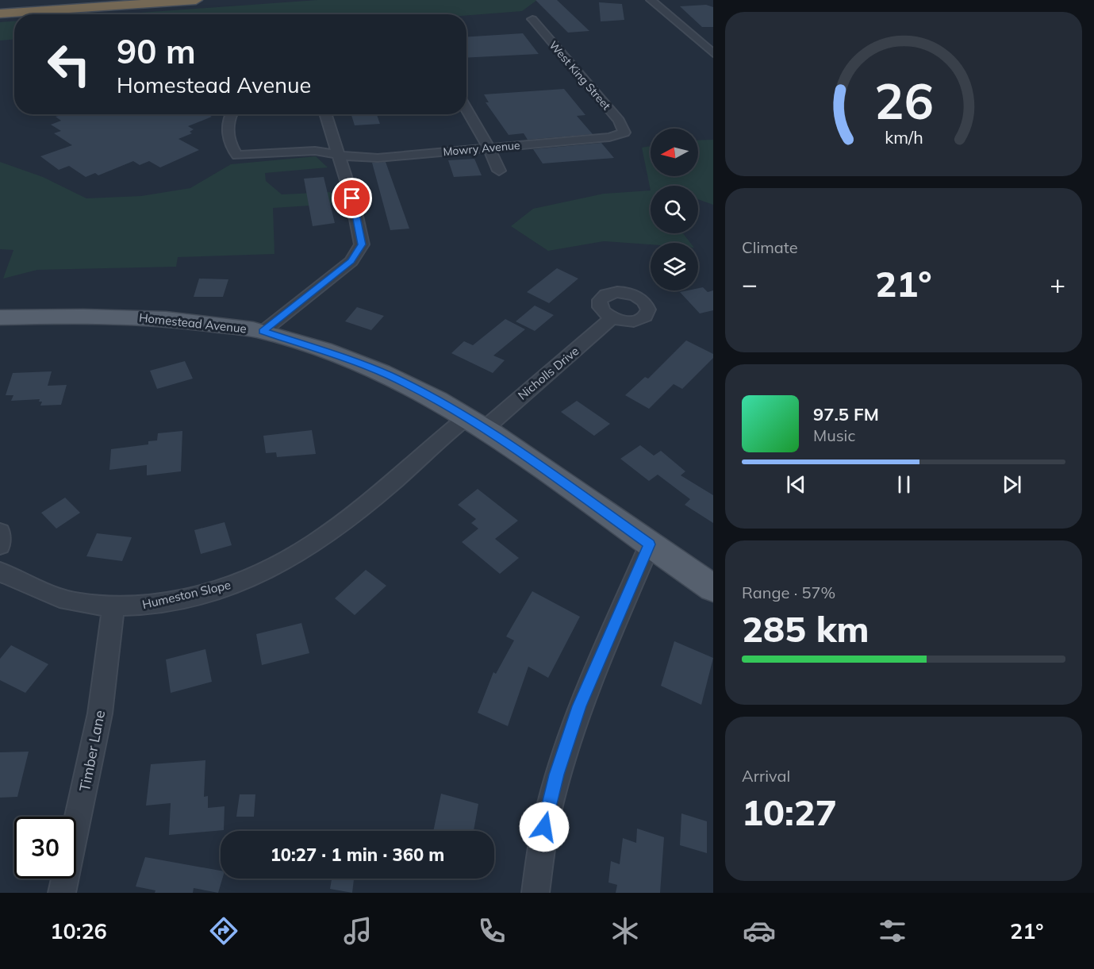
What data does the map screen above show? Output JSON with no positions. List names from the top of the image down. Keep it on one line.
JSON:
{"streets":{"main road":["Homestead Avenue"],"street":["West King Street","Mowry Avenue","Nicholls Drive","Humeston Slope","Timber Lane"]},"crossings":[["West King Street","Mowry Avenue"],["Homestead Avenue","Nicholls Drive"],["Homestead Avenue","Humeston Slope"],["Nicholls Drive","Humeston Slope"],["Humeston Slope","Timber Lane"]],"north":"left","page":{"turn":["90 m","Homestead Avenue"],"tile":["Climate",["Range · 57%","285 km"],["Arrival","10:27"]],"heat":["−","21°","+"],"song":["97.5 FM","Music"],"limit":"30","trip":"10:27 · 1 min · 360 m","tabs":["10:26","21°"],"gauge":["26","km/h"]}}
